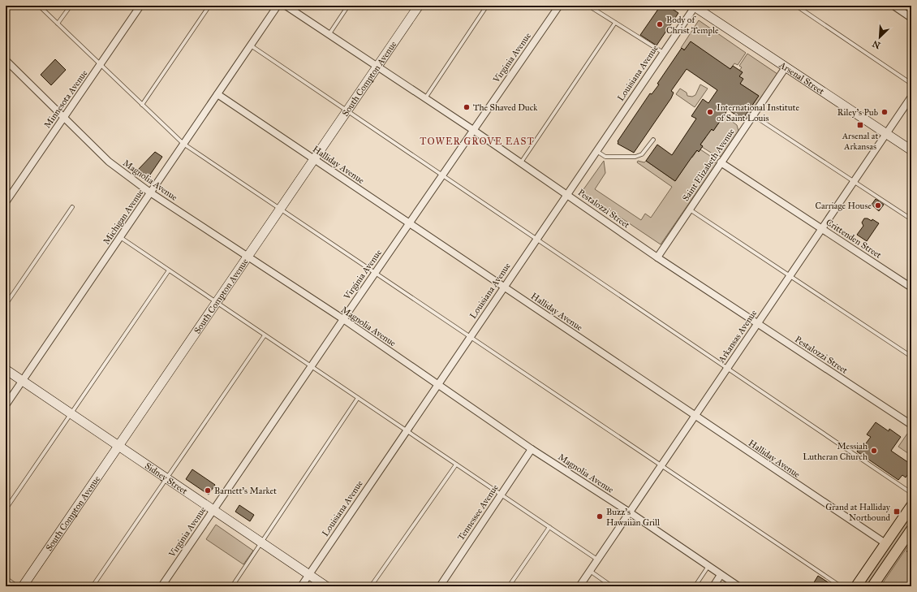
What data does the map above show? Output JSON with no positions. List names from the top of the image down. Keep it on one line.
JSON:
{"streets":{"main road":["Arsenal Street","South Compton Avenue","Sidney Street"],"street":["Virginia Avenue","Louisiana Avenue","Minnesota Avenue","Halliday Avenue","Saint Elizabeth Avenue","Magnolia Avenue","Pestalozzi Street","Michigan Avenue","Crittenden Street","Arkansas Avenue","Tennessee Avenue"]},"crossings":[["Virginia Avenue","Halliday Avenue"],["Virginia Avenue","Magnolia Avenue"],["Virginia Avenue","Pestalozzi Street"],["Virginia Avenue","Sidney Street"],["Louisiana Avenue","Arsenal Street"],["Louisiana Avenue","Halliday Avenue"],["Louisiana Avenue","Magnolia Avenue"],["Louisiana Avenue","Pestalozzi Street"],["Louisiana Avenue","Sidney Street"],["Arsenal Street","Saint Elizabeth Avenue"],["Arsenal Street","Arkansas Avenue"],["South Compton Avenue","Halliday Avenue"],["South Compton Avenue","Magnolia Avenue"],["South Compton Avenue","Pestalozzi Street"],["South Compton Avenue","Sidney Street"],["Minnesota Avenue","Magnolia Avenue"],["Halliday Avenue","Michigan Avenue"],["Halliday Avenue","Arkansas Avenue"],["Saint Elizabeth Avenue","Pestalozzi Street"],["Saint Elizabeth Avenue","Crittenden Street"],["Magnolia Avenue","Michigan Avenue"],["Magnolia Avenue","Arkansas Avenue"],["Magnolia Avenue","Tennessee Avenue"],["Pestalozzi Street","Arkansas Avenue"],["Michigan Avenue","Sidney Street"],["Crittenden Street","Arkansas Avenue"]],"districts":["TOWER GROVE EAST"],"places":{"other":["Body of Christ Temple","The Shaved Duck","International Institute of Saint Louis","Riley's Pub","Carriage House","Messiah Lutheran Church","Barnett’s Market","Buzz’s Hawaiian Grill"],"transit":["Arsenal at Arkansas","Grand at Halliday Nortbound"]},"north":"bottom left"}
